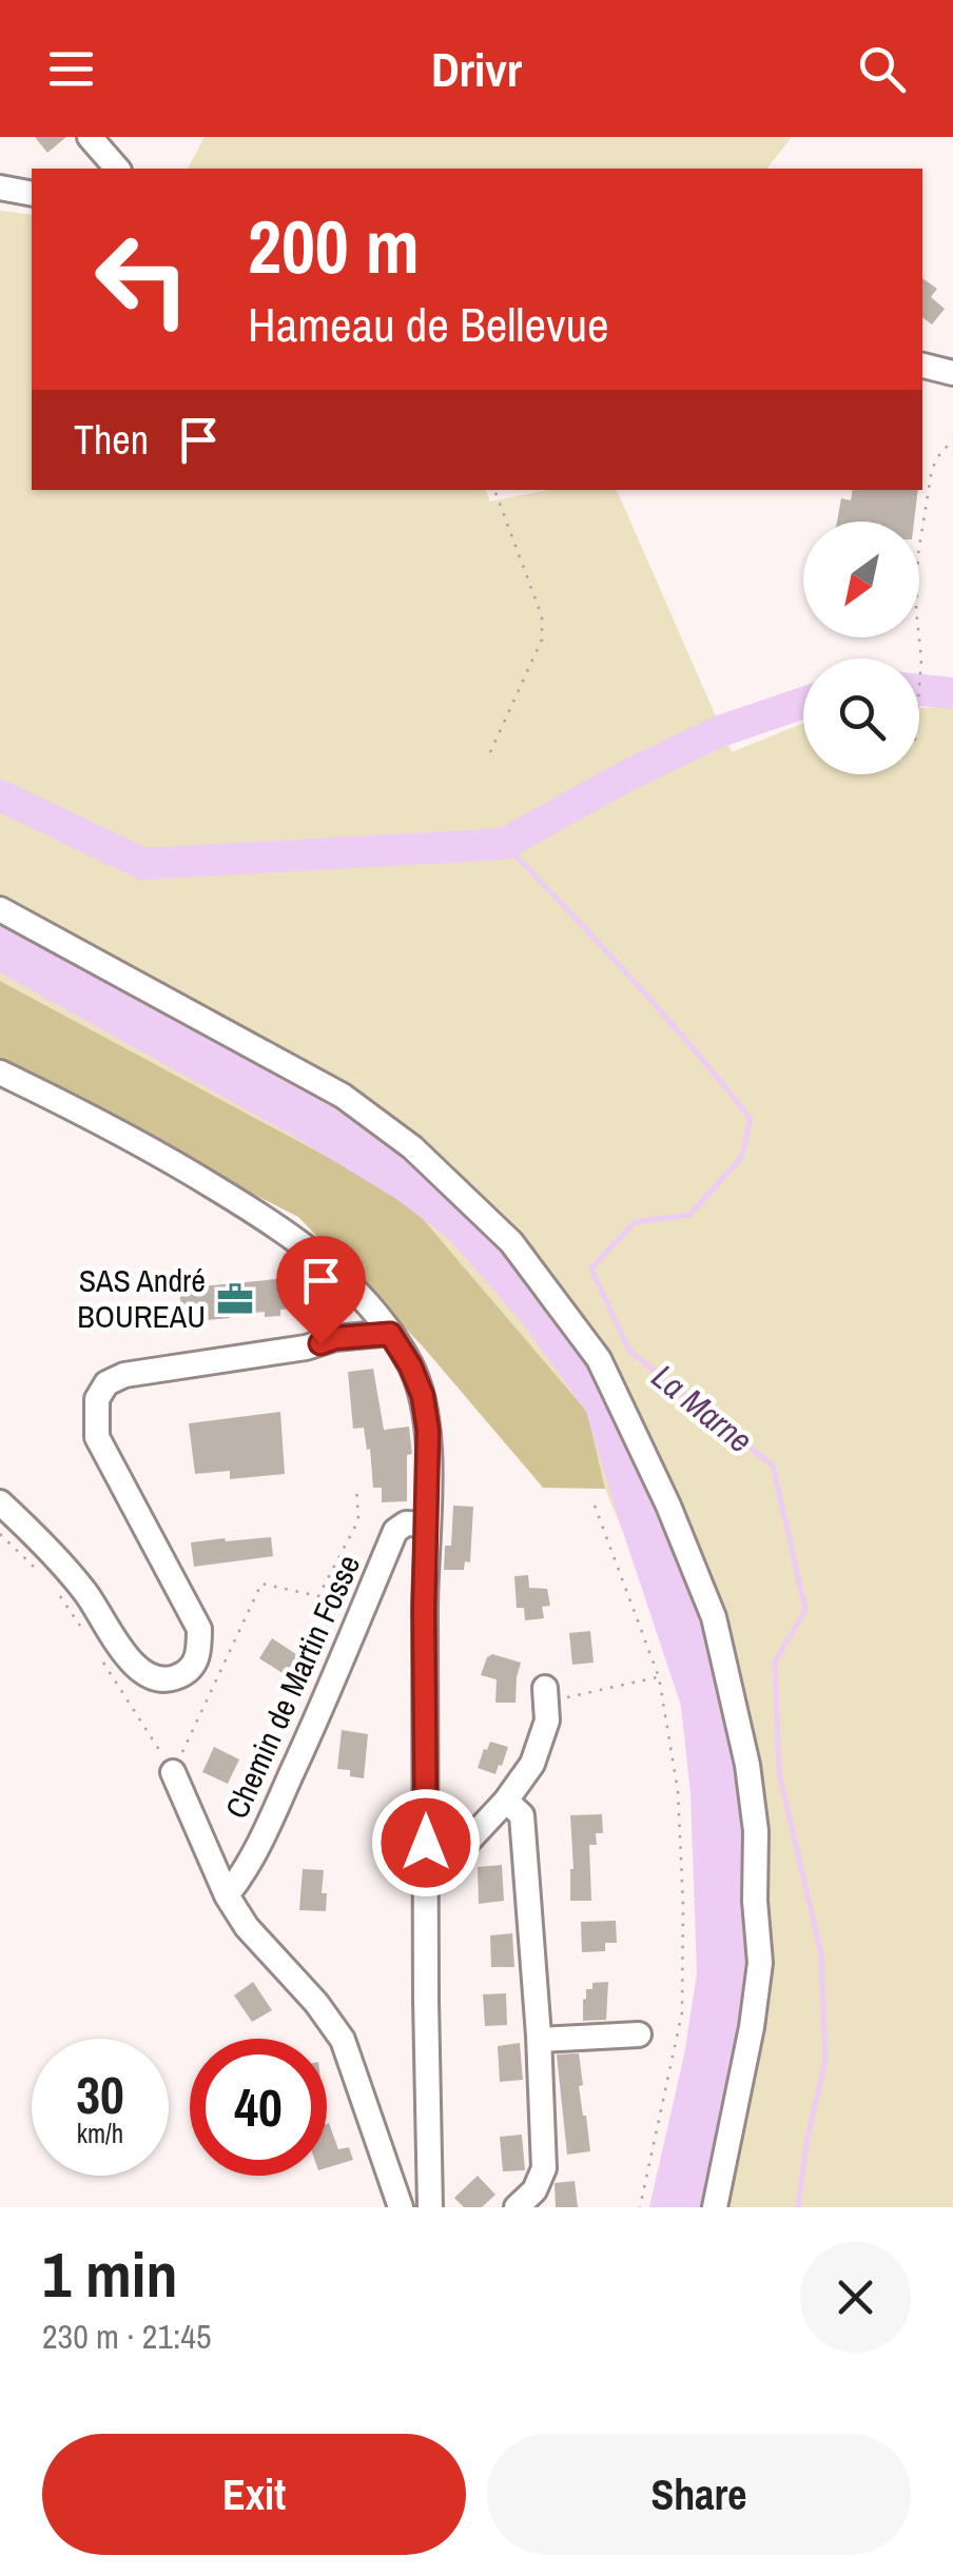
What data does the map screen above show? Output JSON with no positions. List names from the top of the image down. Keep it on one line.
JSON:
{"streets":{"street":["Chemin de Martin Fosse"]},"water":["La Marne"],"places":{"office":["SAS André BOUREAU"]},"north":"bottom left","page":{"header":"Drivr","turn":["200 m","Hameau de Bellevue"],"then":"Then","speed":"30 km/h","limit":"40","heading":["1 min","230 m · 21:45"],"buttons":["Exit","Share"]}}
